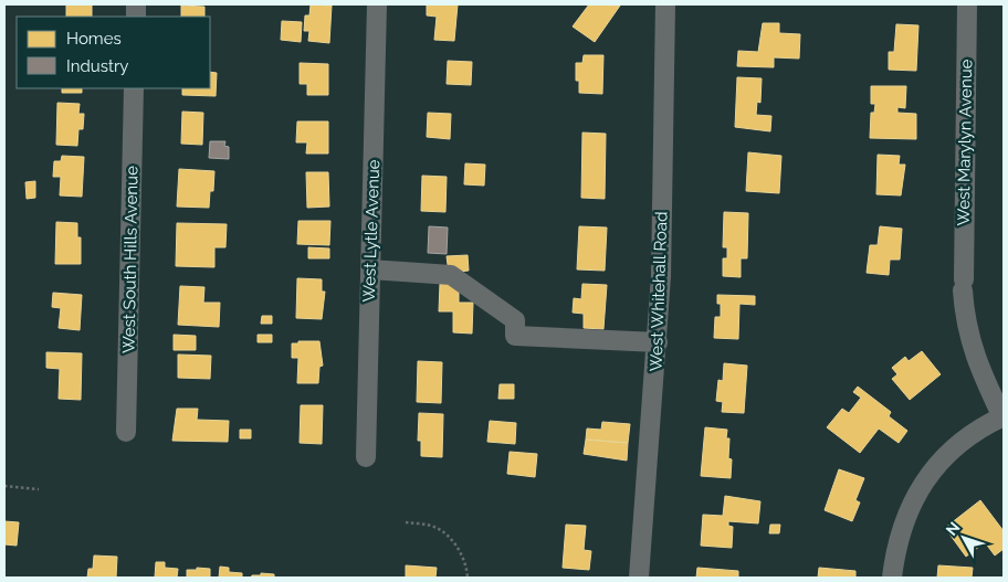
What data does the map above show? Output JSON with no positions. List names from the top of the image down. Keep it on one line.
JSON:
{"streets":{"street":["West Marylyn Avenue","West Lytle Avenue","West South Hills Avenue","West Whitehall Road"]},"legend":["Homes","Industry"],"north":"top left"}
